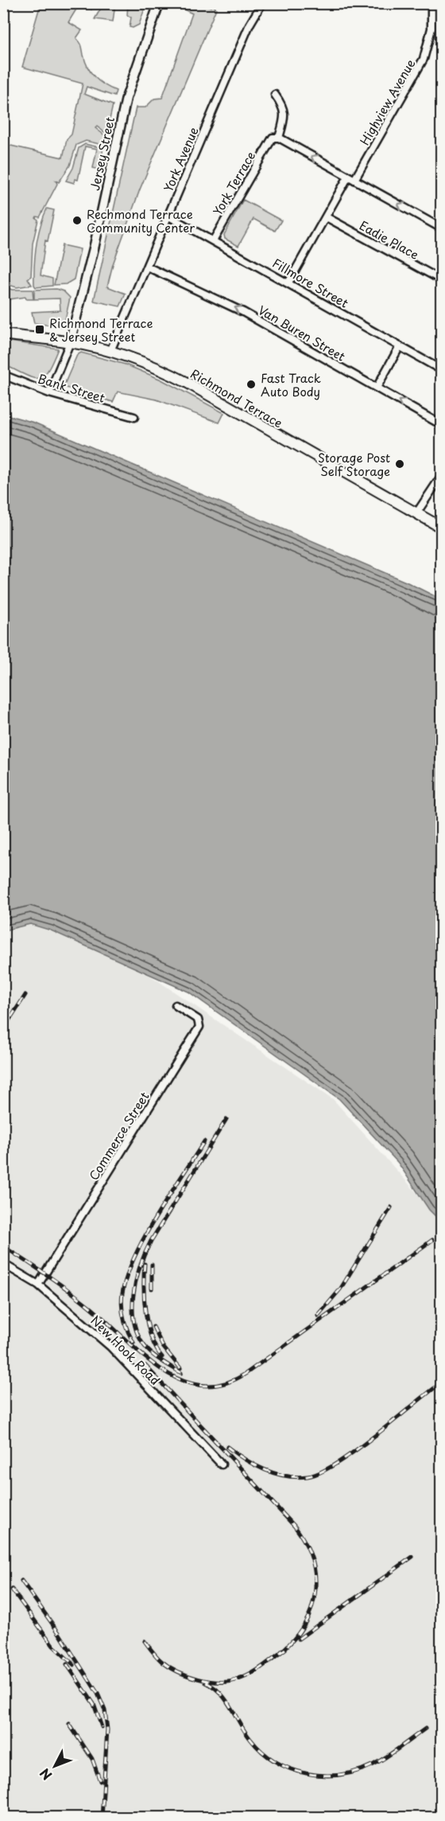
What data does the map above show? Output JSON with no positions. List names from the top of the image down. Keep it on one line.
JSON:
{"streets":{"main road":["Richmond Terrace"],"street":["Highview Avenue","Jersey Street","York Avenue","York Terrace","Eadie Place","Fillmore Street","Van Buren Street","Bank Street","Commerce Street","New Hook Road"]},"crossings":[["Highview Avenue","Eadie Place"],["Highview Avenue","Fillmore Street"],["Jersey Street","Bank Street"],["Jersey Street","Richmond Terrace"],["York Avenue","Fillmore Street"],["York Avenue","Van Buren Street"],["York Avenue","Richmond Terrace"],["York Terrace","Fillmore Street"],["Commerce Street","New Hook Road"]],"one_way":["Van Buren Street"],"places":{"other":["Rechmond Terrace Community Center","Fast Track Auto Body","Storage Post Self Storage"],"transit":["Richmond Terrace & Jersey Street"]},"north":"bottom left"}
